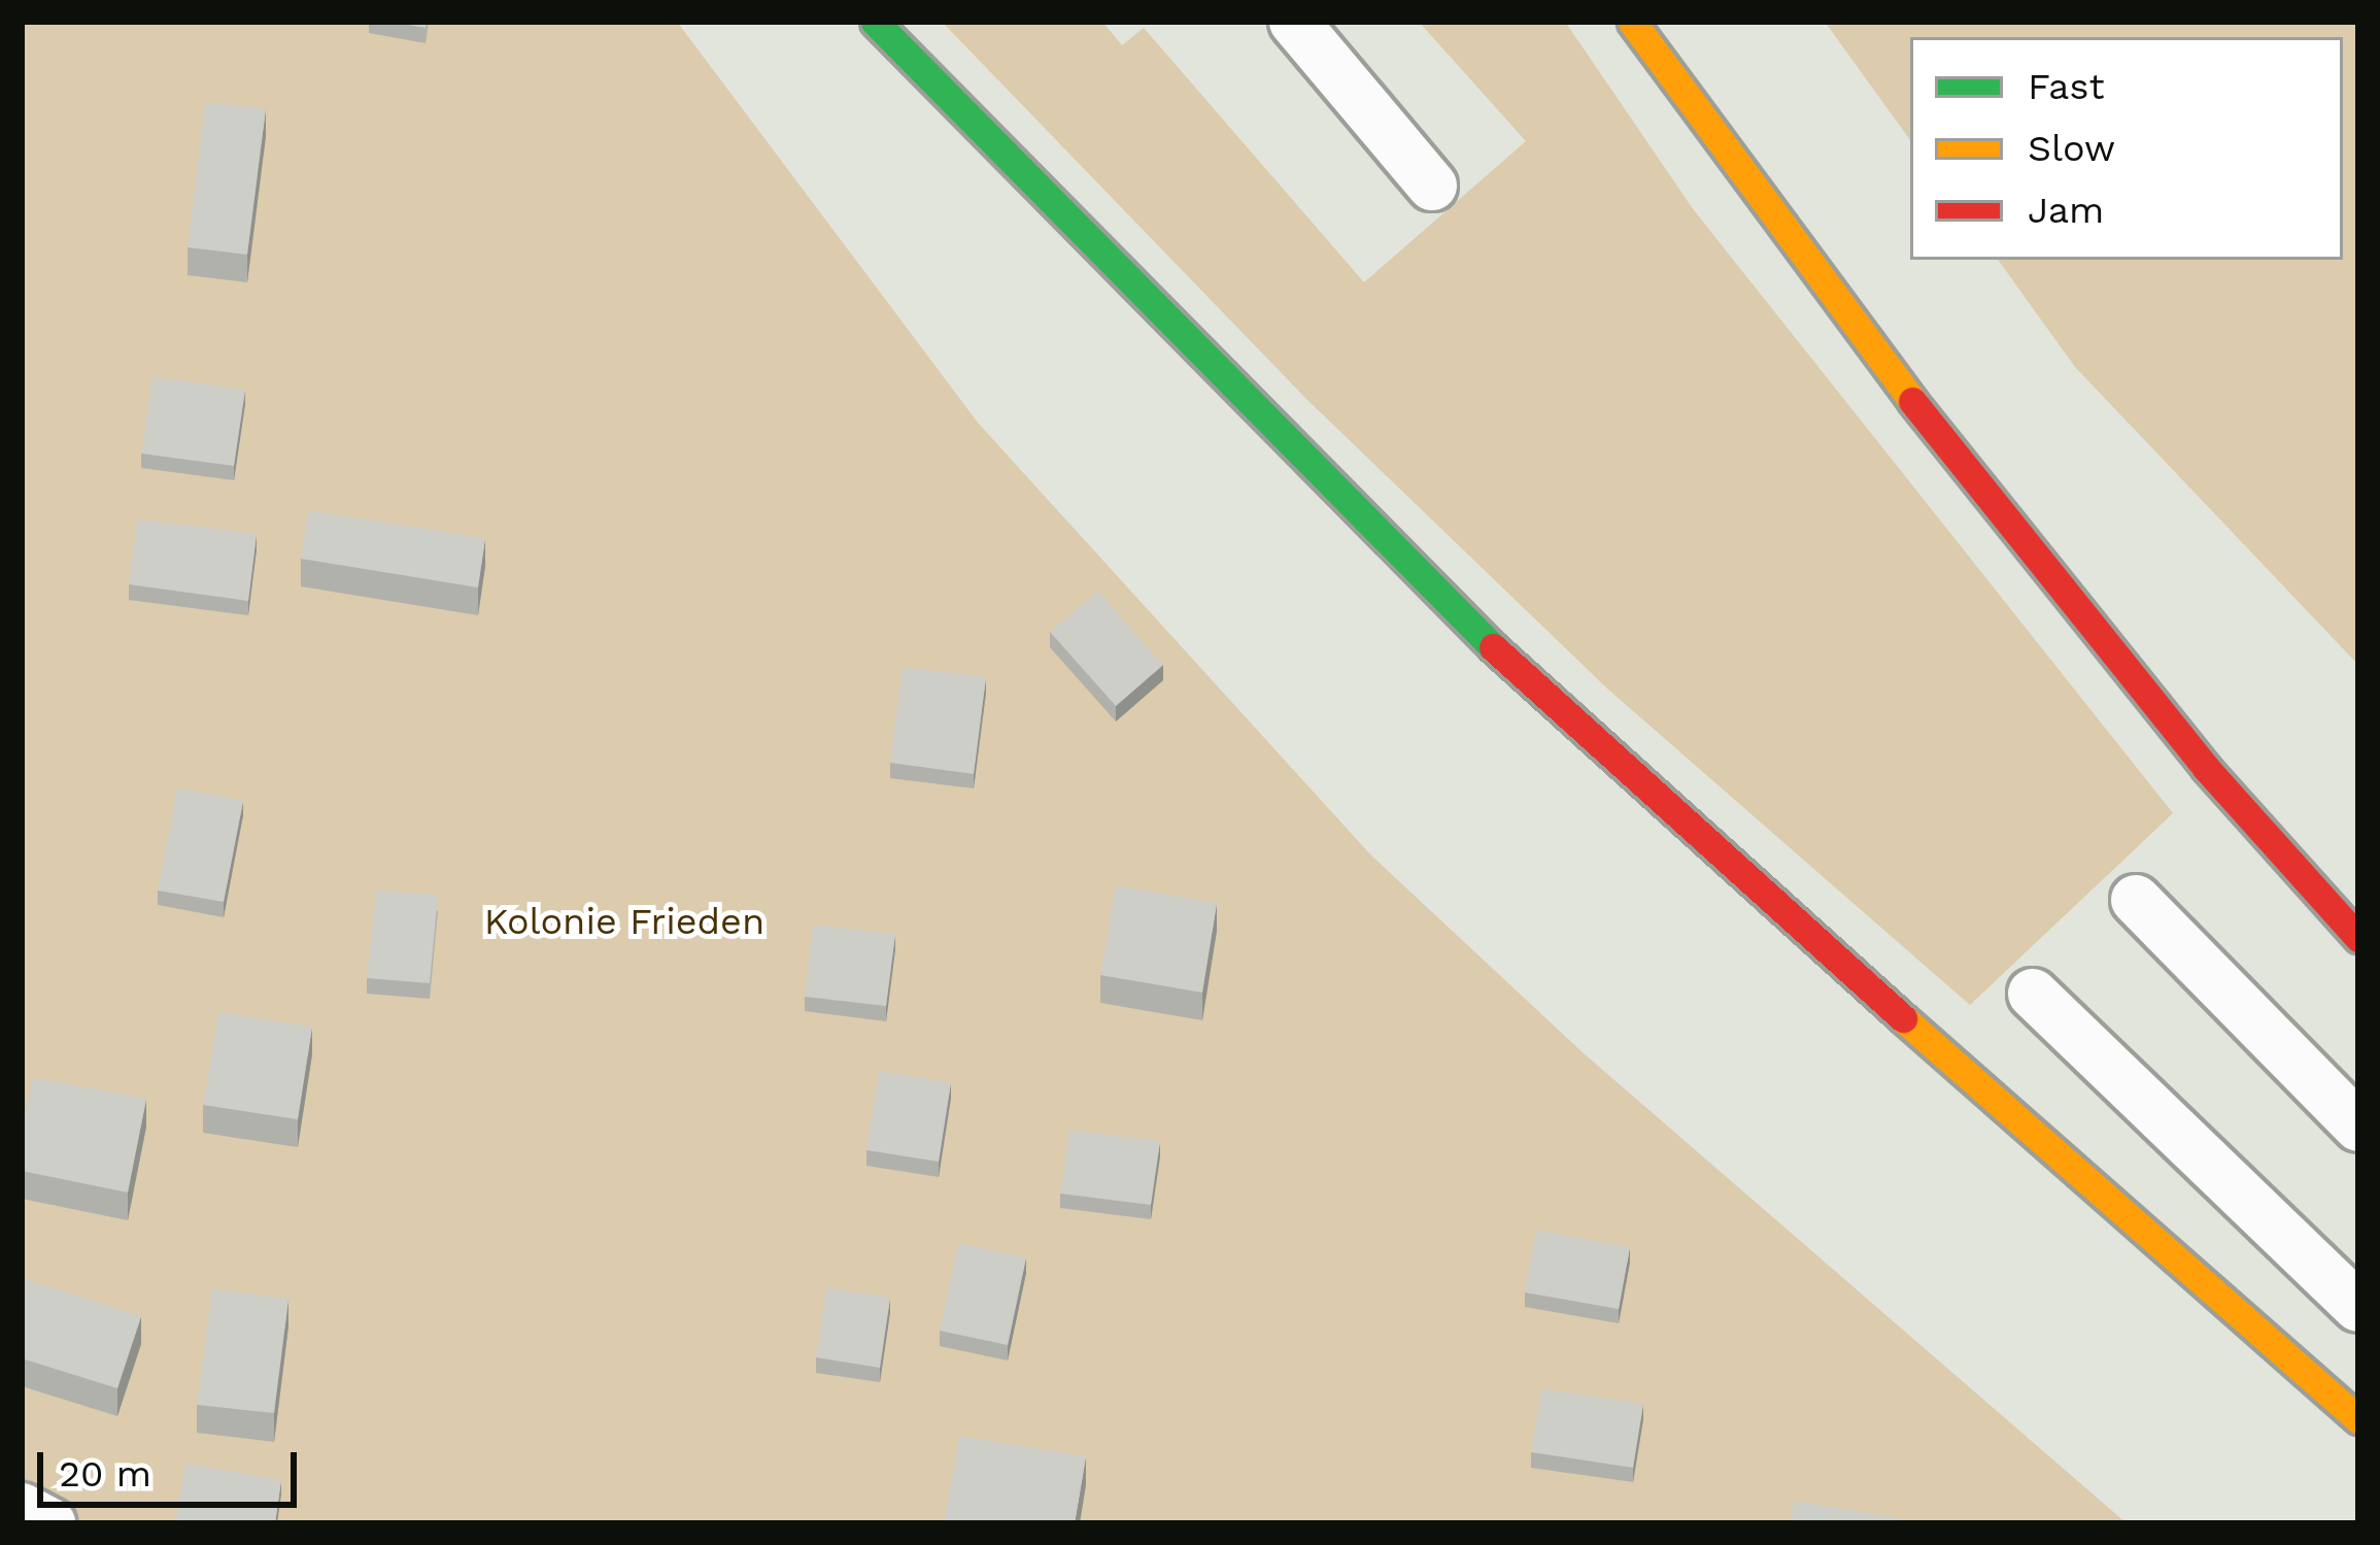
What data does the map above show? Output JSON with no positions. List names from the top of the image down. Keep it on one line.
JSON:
{"parks":["Kolonie Frieden"],"legend":["Fast","Slow","Jam"],"scale_bar":"20 m"}
